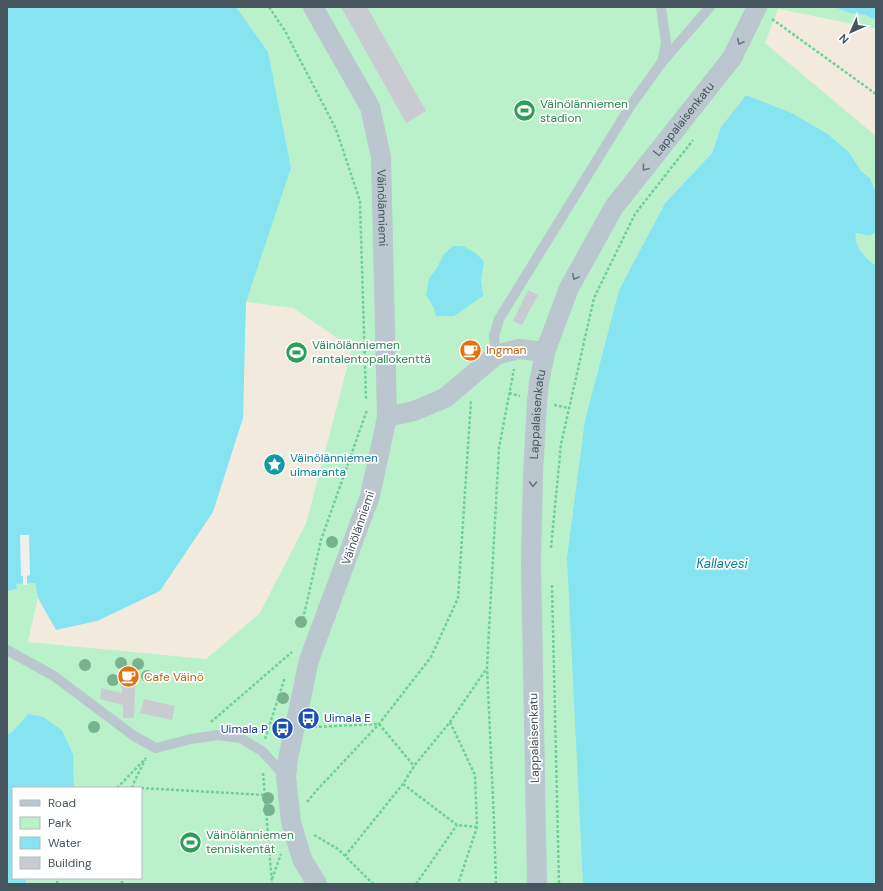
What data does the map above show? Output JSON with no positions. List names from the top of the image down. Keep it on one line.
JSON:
{"streets":{"street":["Lappalaisenkatu","Väinölänniemi"]},"one_way":["Lappalaisenkatu"],"water":["Kallavesi"],"places":{"sports":["Väinölänniemen stadion","Väinölänniemen rantalentopallokenttä","Väinölänniemen tenniskentät"],"cafe":["Ingman","Cafe Väinö"],"place":["Väinölänniemen uimaranta"],"bus stop":["Uimala E","Uimala P"]},"legend":["Road","Park","Water","Building"],"north":"bottom left"}
